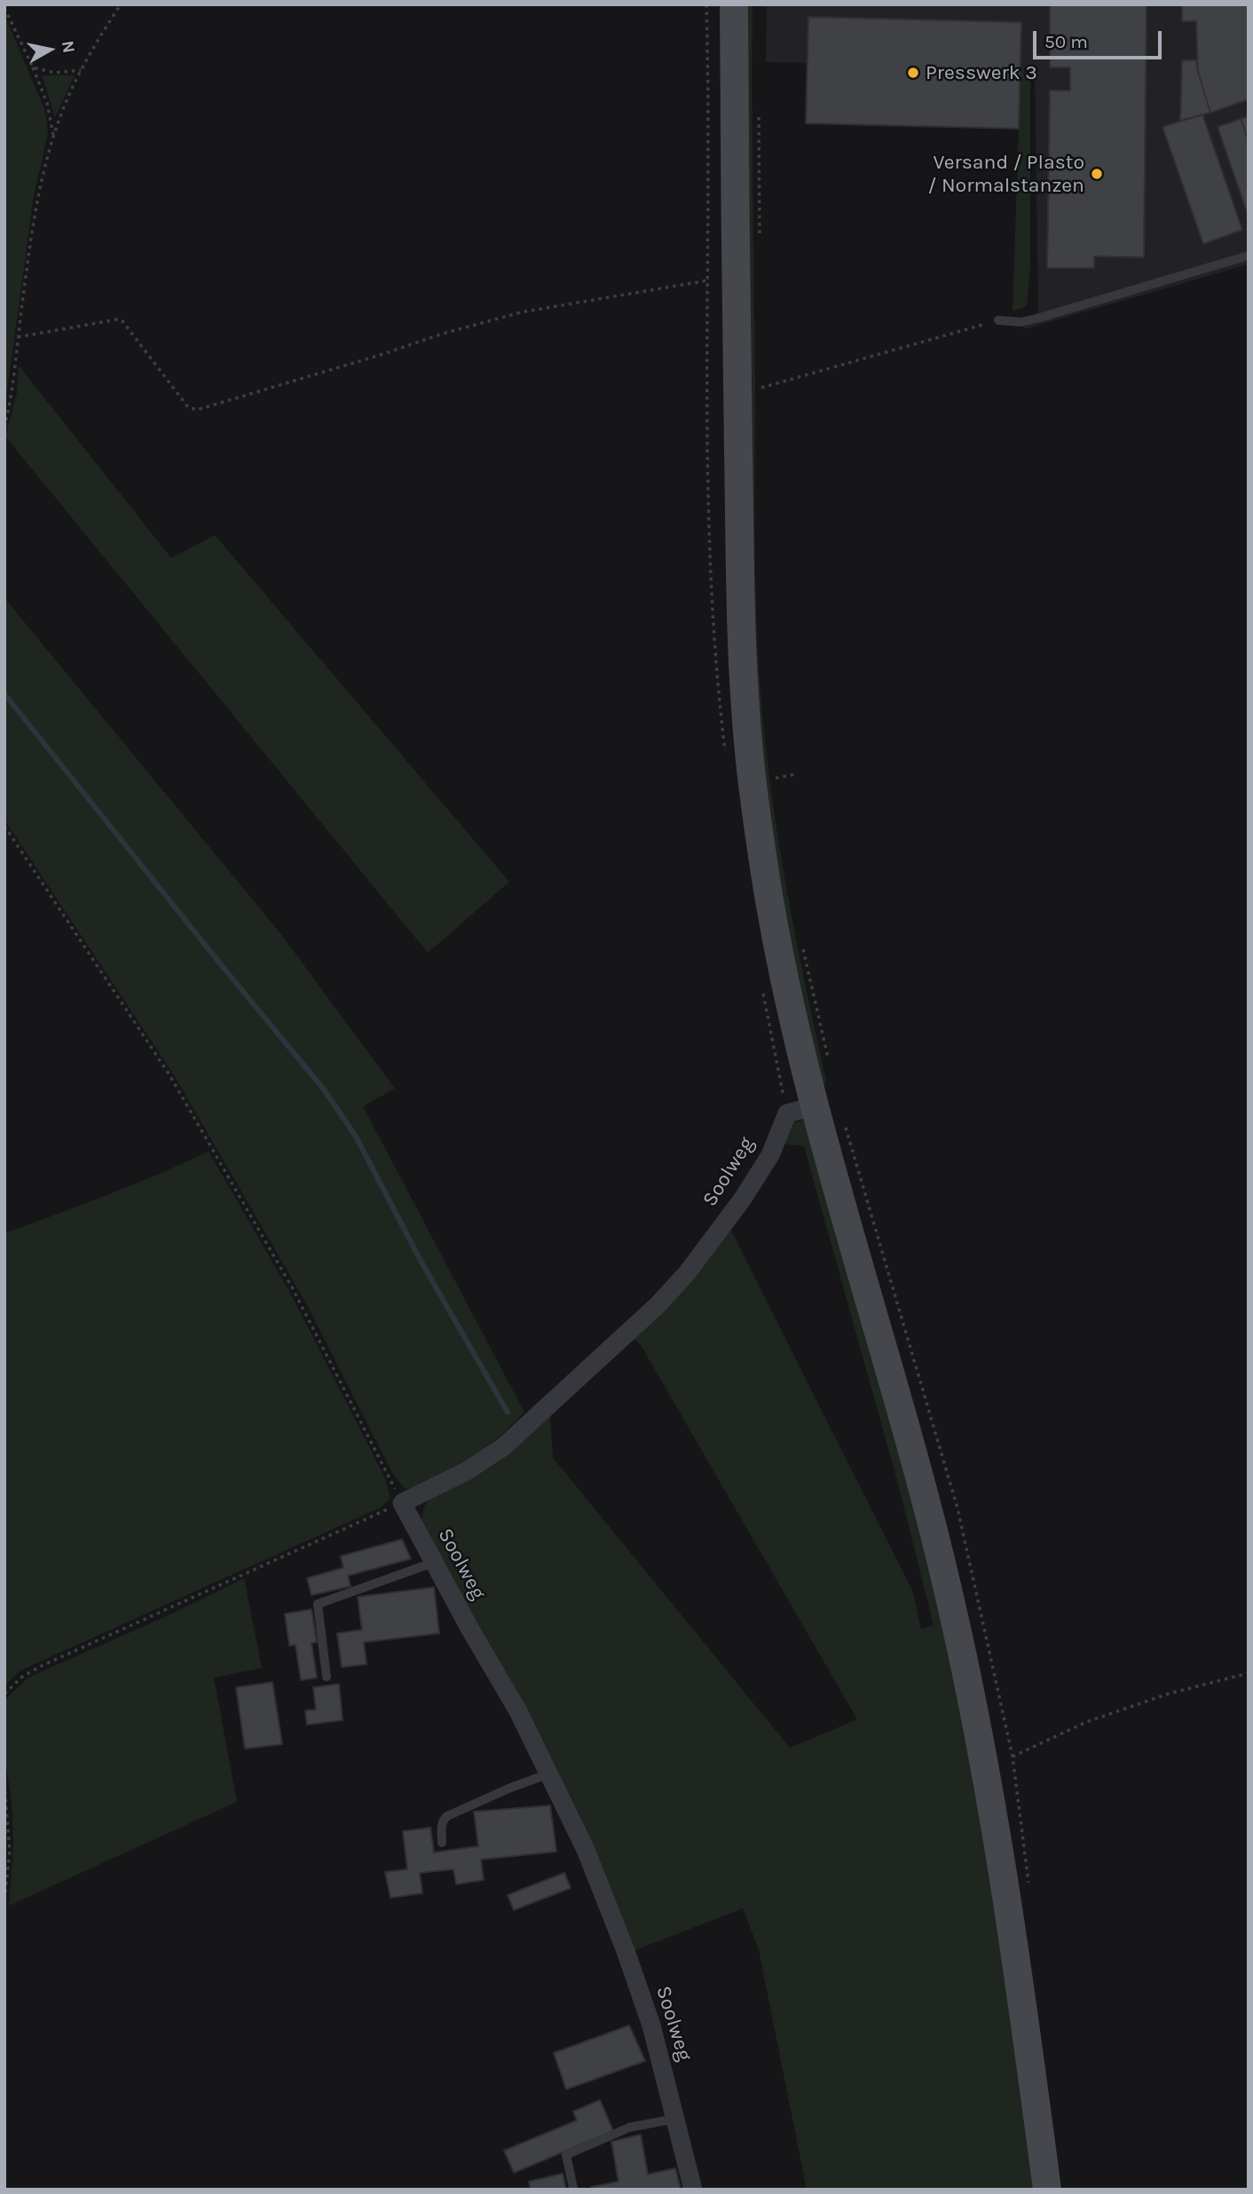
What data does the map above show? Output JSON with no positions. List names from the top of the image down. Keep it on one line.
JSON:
{"streets":{"street":["Soolweg"]},"places":["Presswerk 3","Versand / Plasto / Normalstanzen"],"scale_bar":"50 m","north":"right"}
